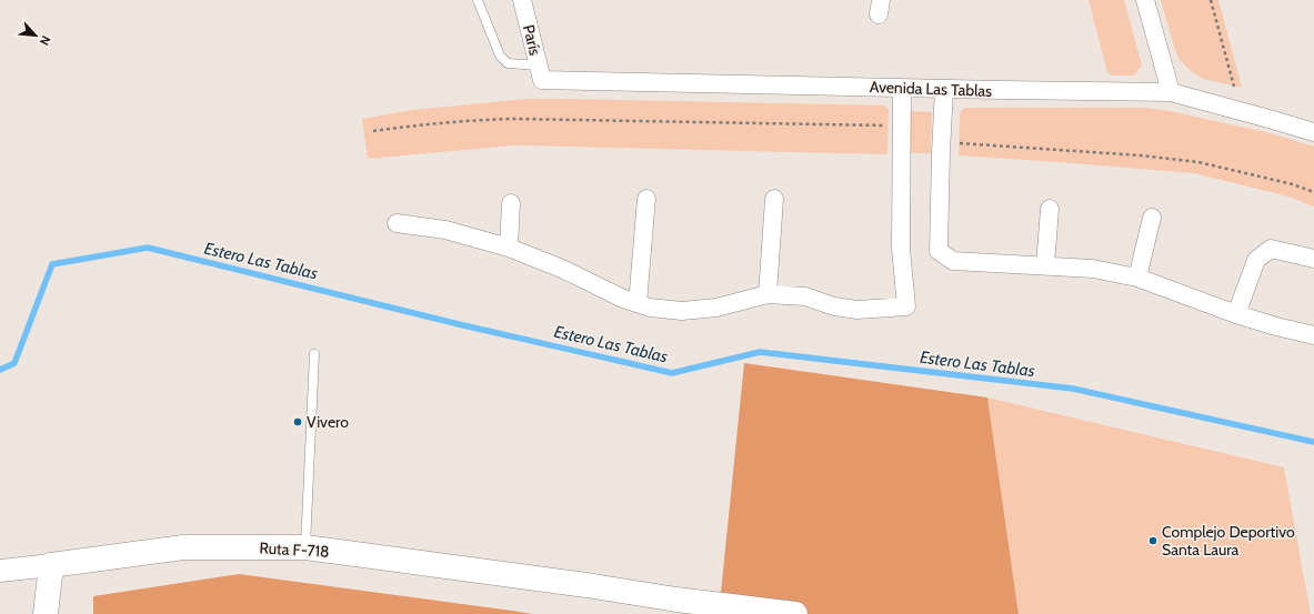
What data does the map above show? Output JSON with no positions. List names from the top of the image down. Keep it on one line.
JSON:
{"streets":{"main road":["Ruta F-718"],"street":["París","Avenida Las Tablas"]},"crossings":[["París","Avenida Las Tablas"]],"water":["Estero Las Tablas"],"places":["Vivero","Complejo Deportivo Santa Laura"],"north":"bottom right"}
